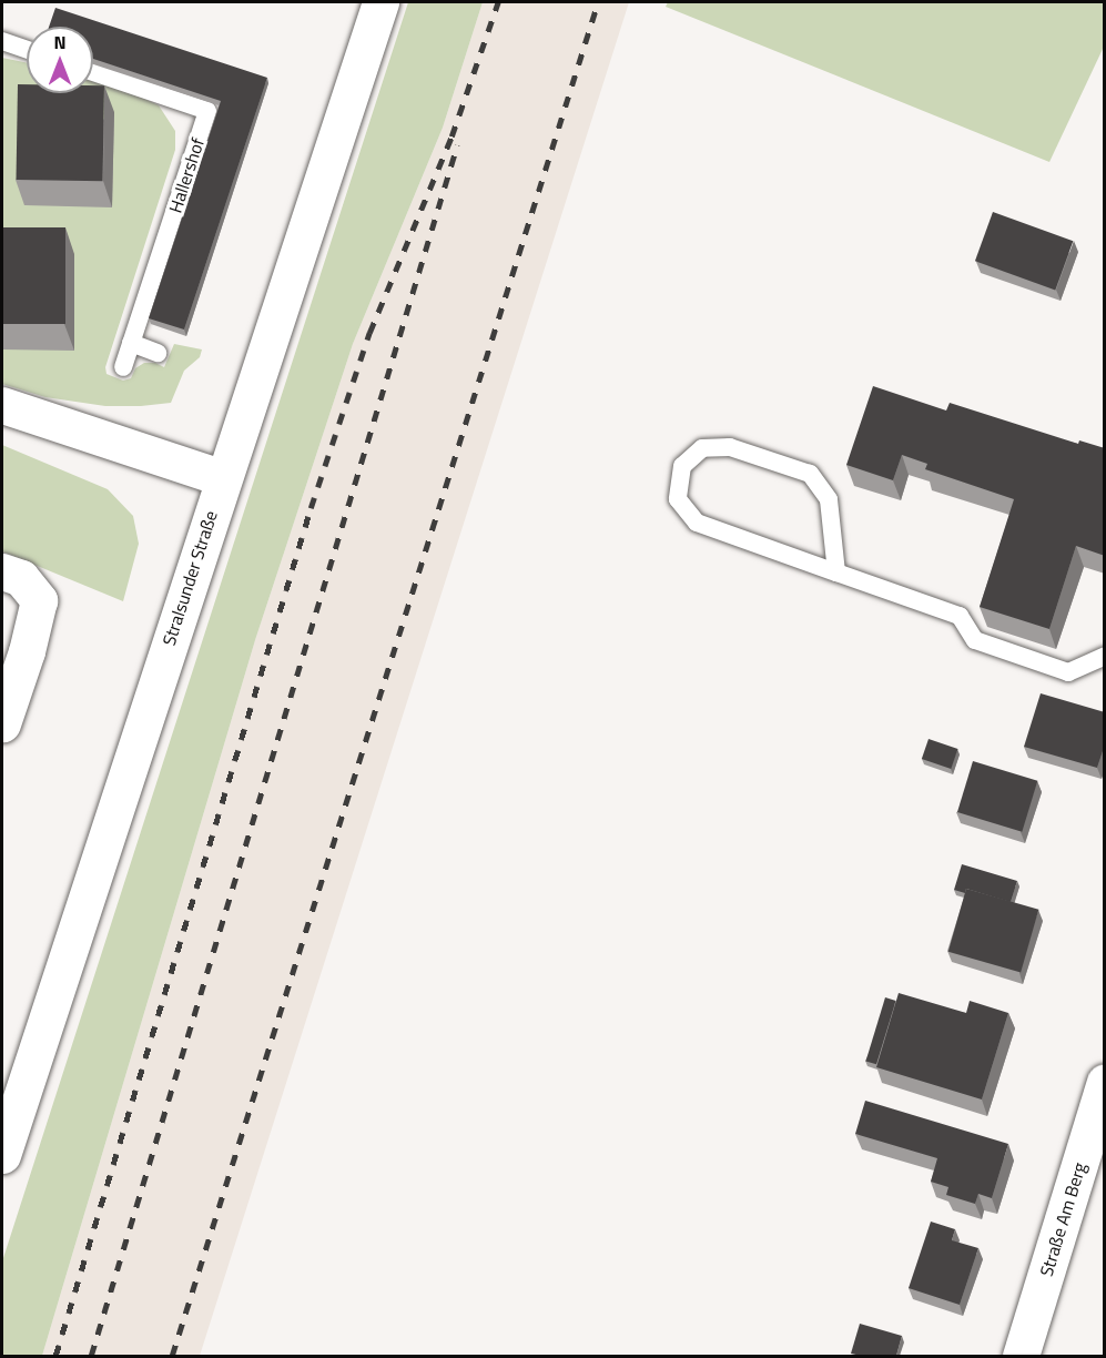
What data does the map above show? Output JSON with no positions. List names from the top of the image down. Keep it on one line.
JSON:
{"streets":{"main road":["Stralsunder Straße","Straße Am Berg"],"lane":["Hallershof"]},"north":"top"}
